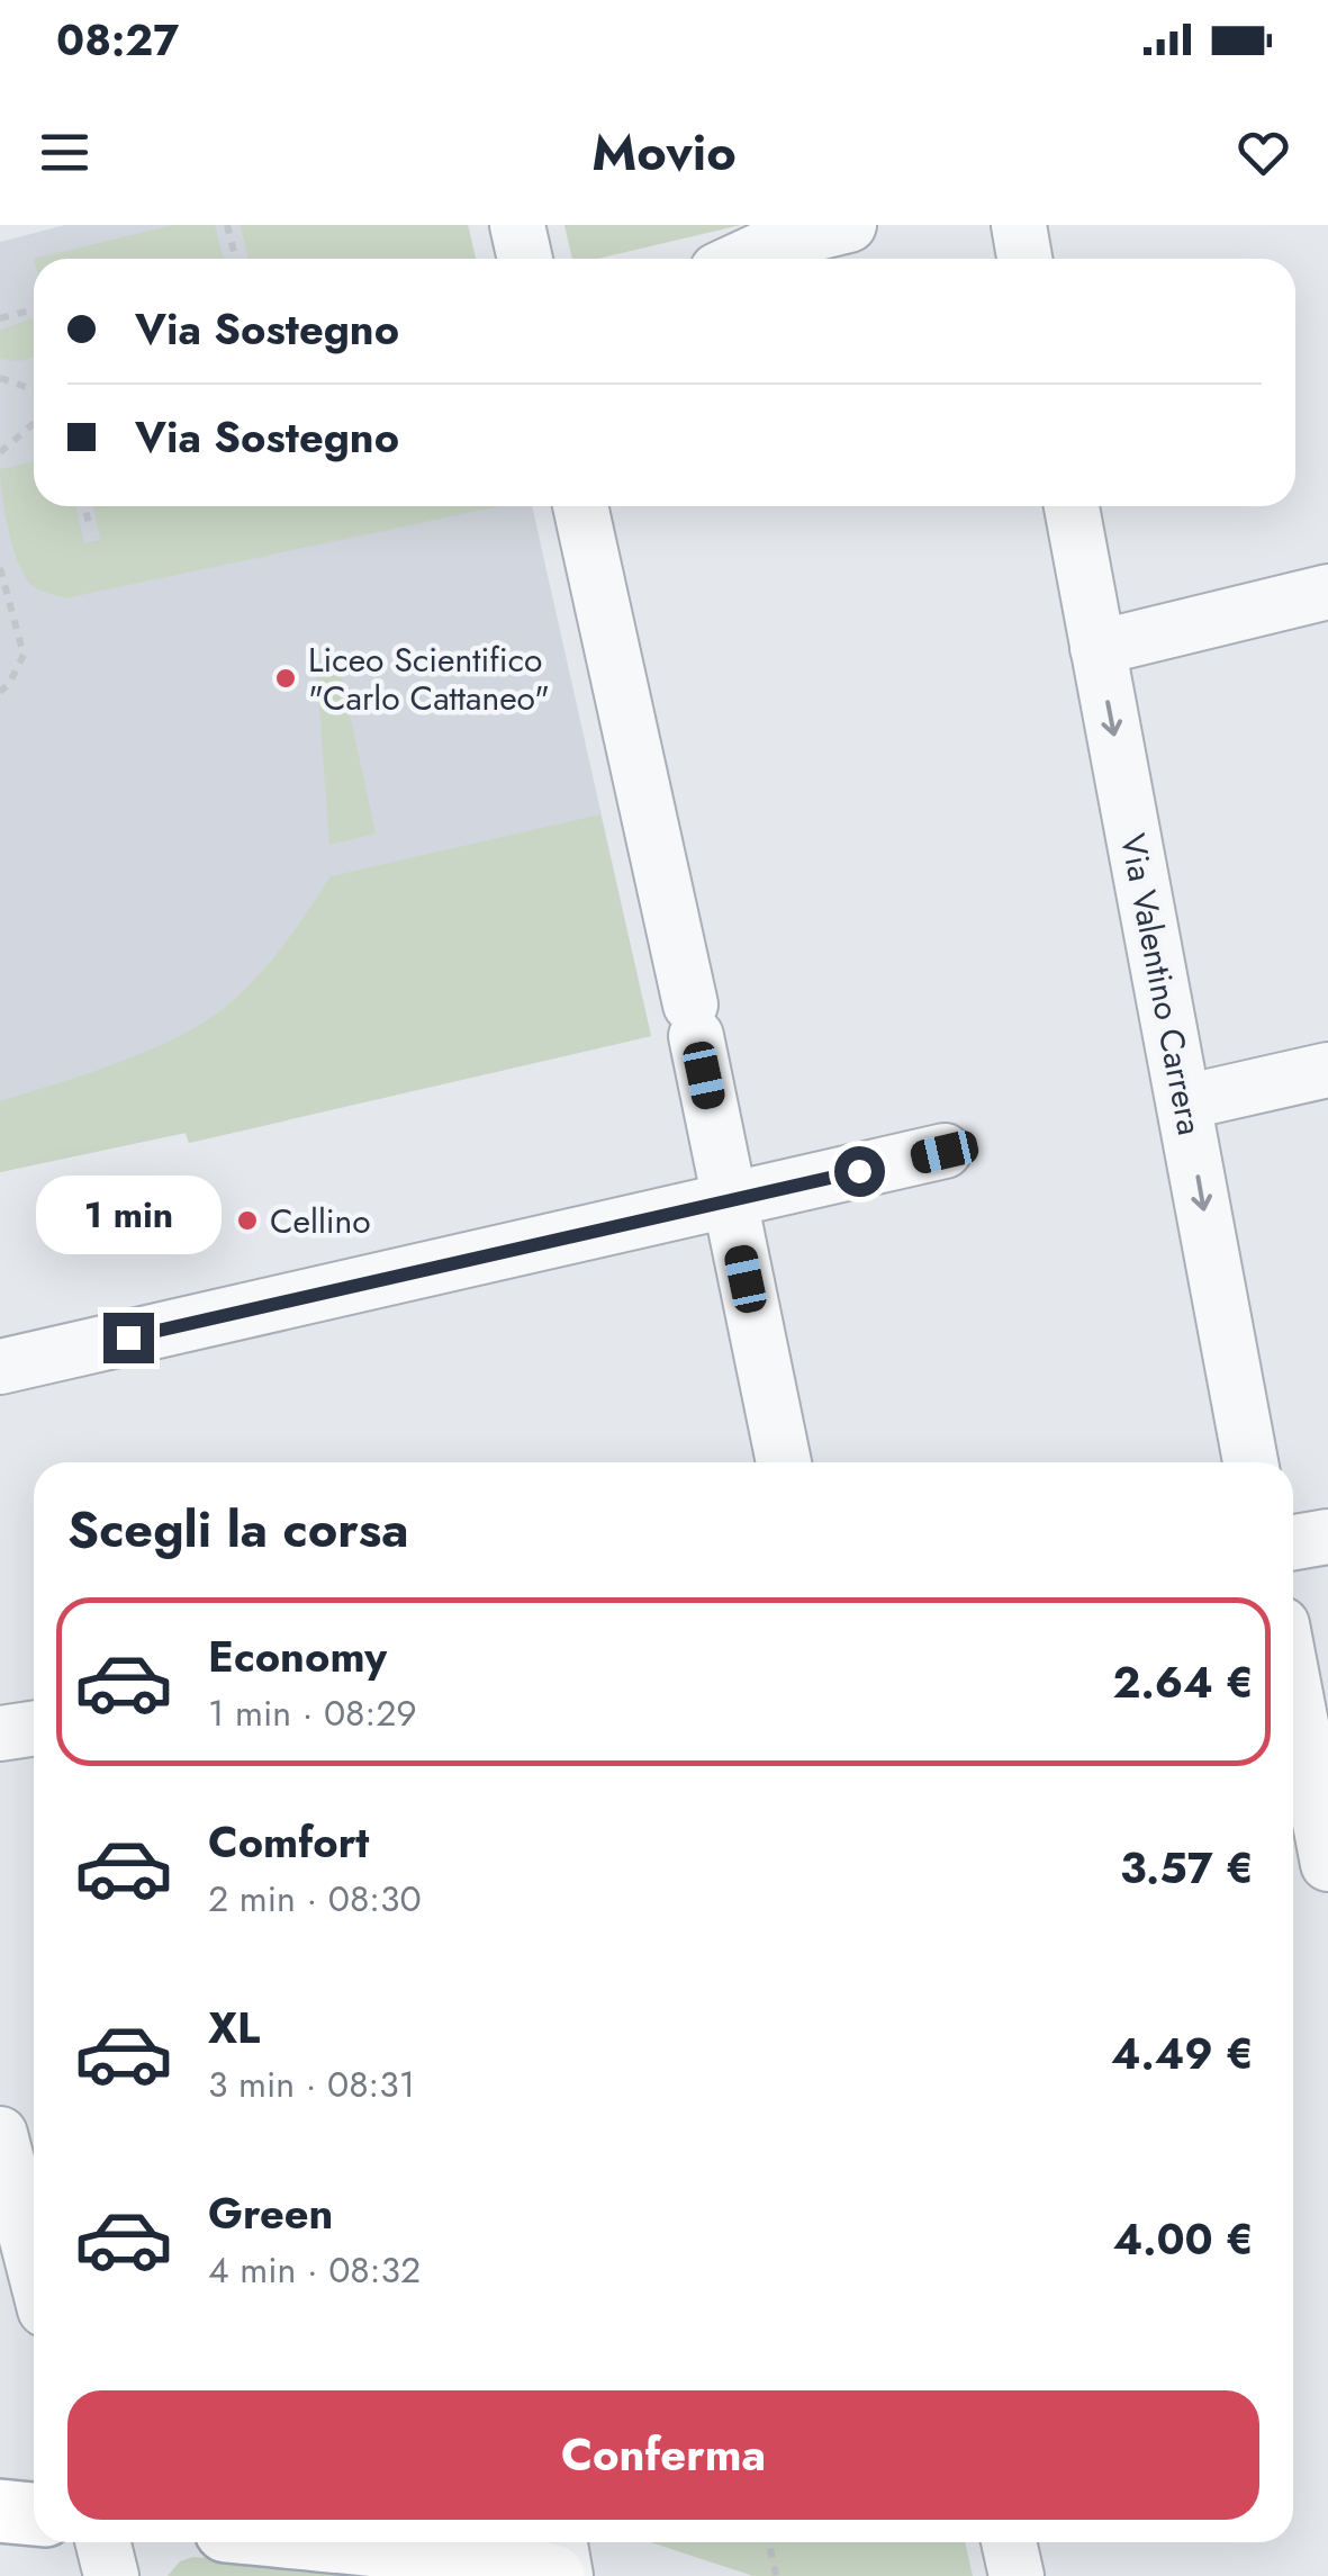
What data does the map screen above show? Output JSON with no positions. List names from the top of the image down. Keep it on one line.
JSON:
{"streets":{"street":["Via Valentino Carrera"]},"places":["Liceo Scientifico \"Carlo Cattaneo\"","Cellino"],"page":{"status":"08:27","header":"Movio","banner":["Via Sostegno","Via Sostegno"],"bubble":"1 min","heading":"Scegli la corsa","list":[{"name":"Economy","note":"1 min · 08:29","value":"2.64 €"},{"name":"Comfort","note":"2 min · 08:30","value":"3.57 €"},{"name":"XL","note":"3 min · 08:31","value":"4.49 €"},{"name":"Green","note":"4 min · 08:32","value":"4.00 €"}],"buttons":"Conferma"}}
